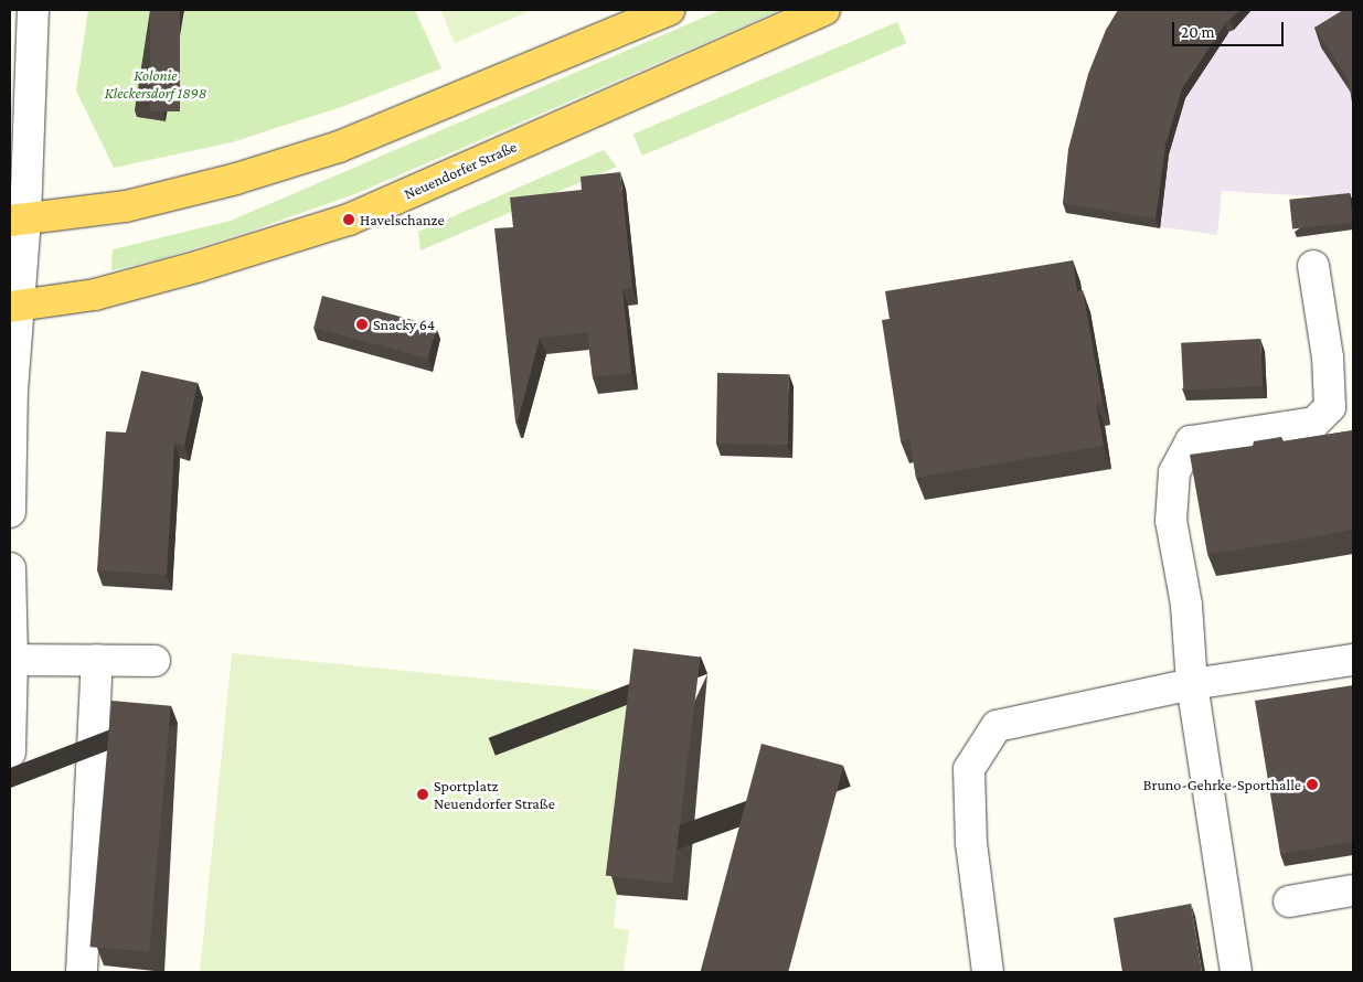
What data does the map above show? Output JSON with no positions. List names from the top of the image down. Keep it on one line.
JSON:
{"streets":{"main road":["Neuendorfer Straße"]},"parks":["Kolonie Kleckersdorf 1898"],"places":["Havelschanze","Snacky 64","Bruno-Gehrke-Sporthalle","Sportplatz Neuendorfer Straße"],"scale_bar":"20 m"}
